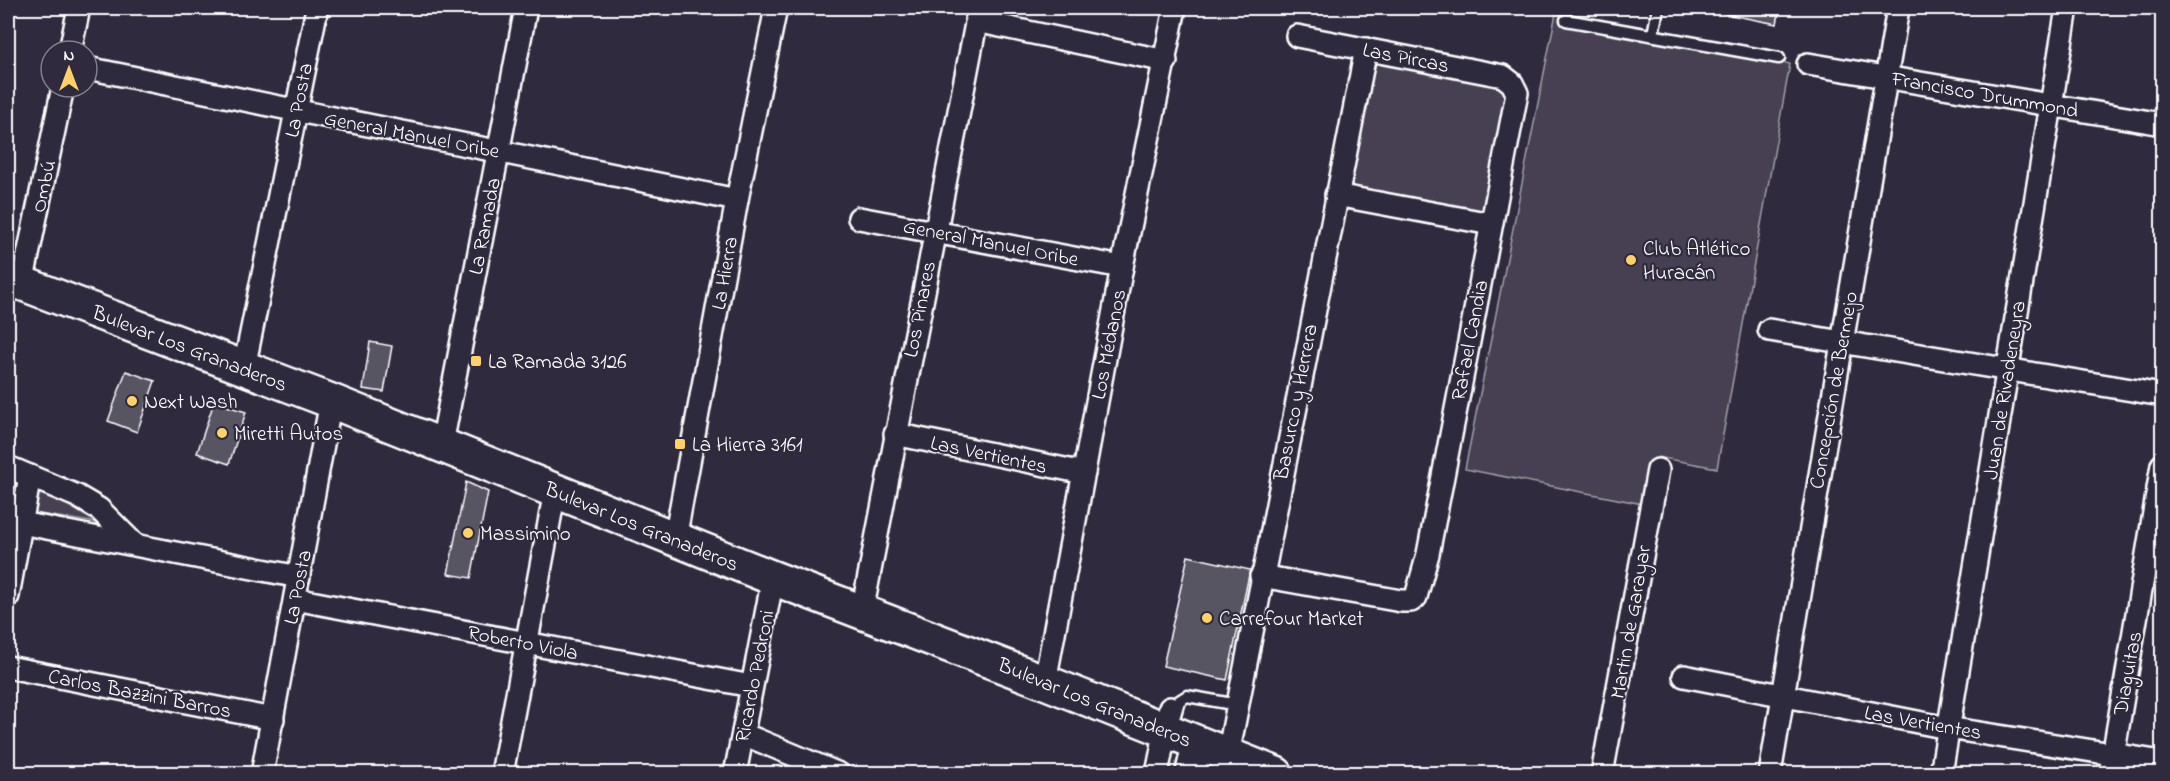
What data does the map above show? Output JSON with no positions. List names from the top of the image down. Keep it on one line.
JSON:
{"streets":{"main road":["Bulevar Los Granaderos"],"street":["Las Pircas","Francisco Drummond","La Posta","General Manuel Oribe","Ombú","La Ramada","La Hierra","Los Pinares","Rafael Candia","Los Médanos","Concepción de Bermejo","Juan de Rivadeneyra","Basurco y Herrera","Las Vertientes","Martin de Garayar","Roberto Viola","Diaguitas","Ricardo Pedroni","Carlos Bazzini Barros"]},"crossings":[["Las Pircas","Rafael Candia"],["Las Pircas","Basurco y Herrera"],["Francisco Drummond","Concepción de Bermejo"],["Francisco Drummond","Juan de Rivadeneyra"],["La Posta","General Manuel Oribe"],["La Posta","Bulevar Los Granaderos"],["La Posta","Roberto Viola"],["La Posta","Carlos Bazzini Barros"],["General Manuel Oribe","La Ramada"],["General Manuel Oribe","La Hierra"],["General Manuel Oribe","Los Pinares"],["General Manuel Oribe","Los Médanos"],["Ombú","Bulevar Los Granaderos"],["La Ramada","Bulevar Los Granaderos"],["La Hierra","Bulevar Los Granaderos"],["Los Pinares","Bulevar Los Granaderos"],["Los Pinares","Las Vertientes"],["Rafael Candia","Basurco y Herrera"],["Los Médanos","Bulevar Los Granaderos"],["Los Médanos","Las Vertientes"],["Bulevar Los Granaderos","Basurco y Herrera"],["Bulevar Los Granaderos","Ricardo Pedroni"],["Concepción de Bermejo","Las Vertientes"],["Juan de Rivadeneyra","Las Vertientes"],["Las Vertientes","Diaguitas"],["Roberto Viola","Ricardo Pedroni"]],"places":{"other":["Club Atlético Huracán","Next Wash","Miretti Autos","Massimino","Carrefour Market"],"transit":["La Ramada 3126","La Hierra 3161"]},"north":"top"}
